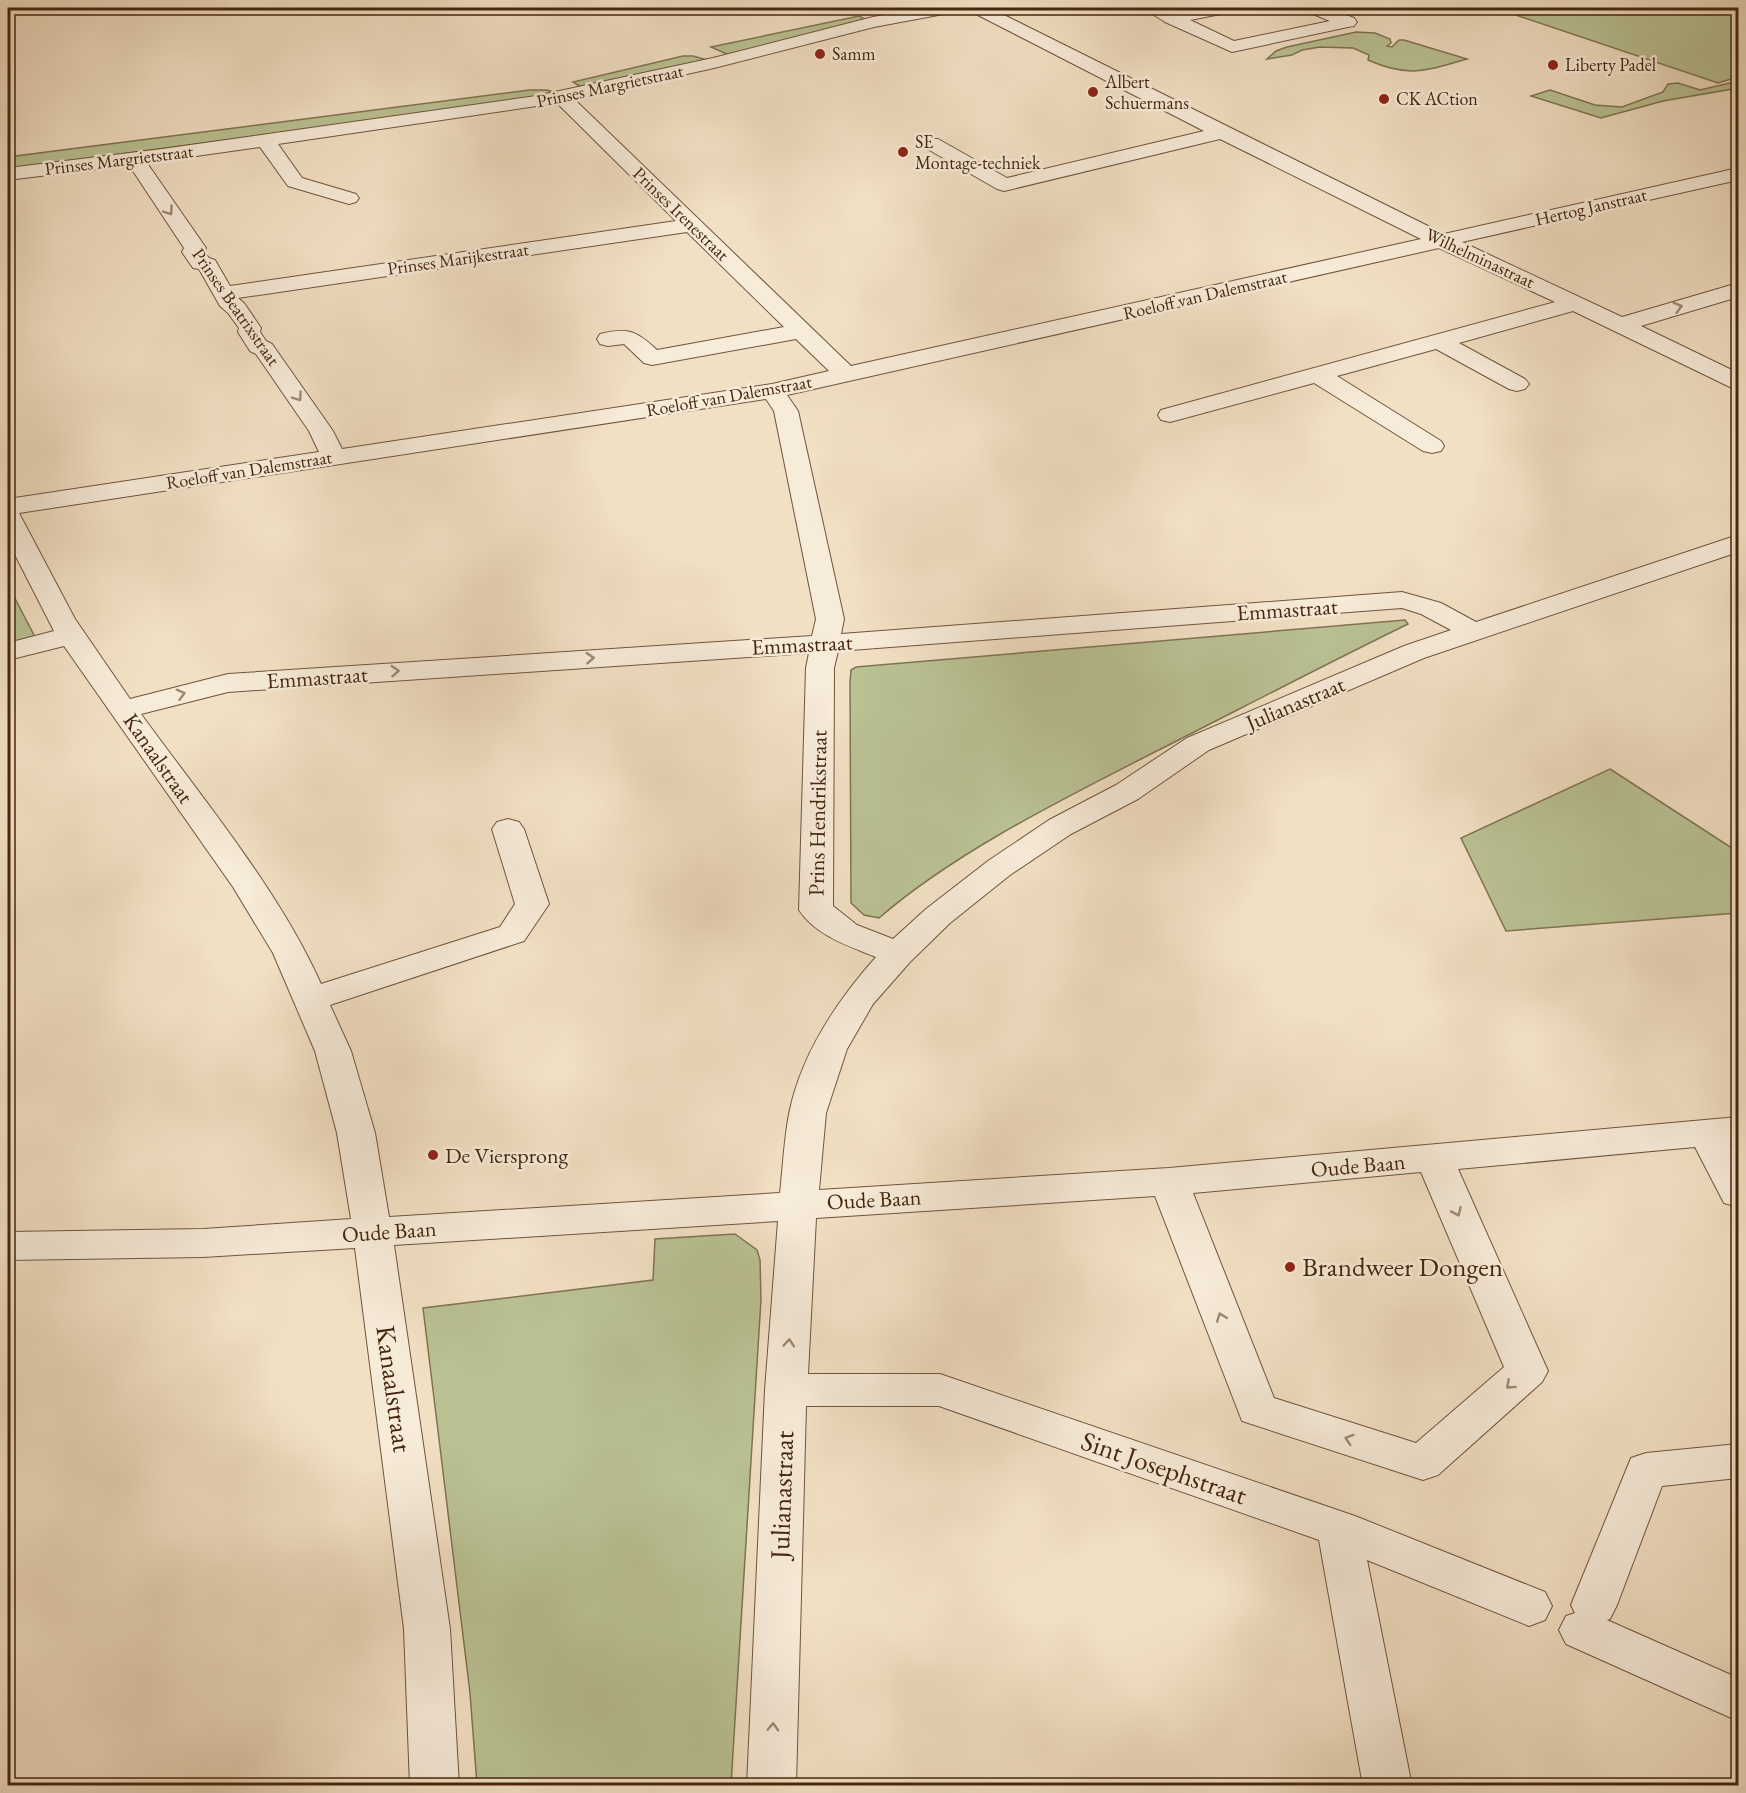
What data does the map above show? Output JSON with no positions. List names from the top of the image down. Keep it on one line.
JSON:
{"streets":{"street":["Prinses Margrietstraat","Hertog Janstraat","Prinses Irenestraat","Wilhelminastraat","Prinses Marijkestraat","Roeloff van Dalemstraat","Prinses Beatrixstraat","Emmastraat","Julianastraat","Kanaalstraat","Prins Hendrikstraat","Oude Baan","Sint Josephstraat"]},"crossings":[["Prinses Margrietstraat","Prinses Irenestraat"],["Prinses Margrietstraat","Prinses Beatrixstraat"],["Hertog Janstraat","Wilhelminastraat"],["Hertog Janstraat","Roeloff van Dalemstraat"],["Prinses Irenestraat","Prinses Marijkestraat"],["Prinses Irenestraat","Roeloff van Dalemstraat"],["Wilhelminastraat","Roeloff van Dalemstraat"],["Prinses Marijkestraat","Prinses Beatrixstraat"],["Roeloff van Dalemstraat","Prinses Beatrixstraat"],["Roeloff van Dalemstraat","Prins Hendrikstraat"],["Emmastraat","Julianastraat"],["Emmastraat","Kanaalstraat"],["Emmastraat","Prins Hendrikstraat"],["Julianastraat","Prins Hendrikstraat"],["Julianastraat","Oude Baan"],["Julianastraat","Sint Josephstraat"],["Kanaalstraat","Oude Baan"]],"one_way":["Prinses Beatrixstraat","Emmastraat","Julianastraat"],"places":["Samm","Liberty Padel","Albert Schuermans","CK ACtion","SE Montage-techniek","De Viersprong","Brandweer Dongen"]}
